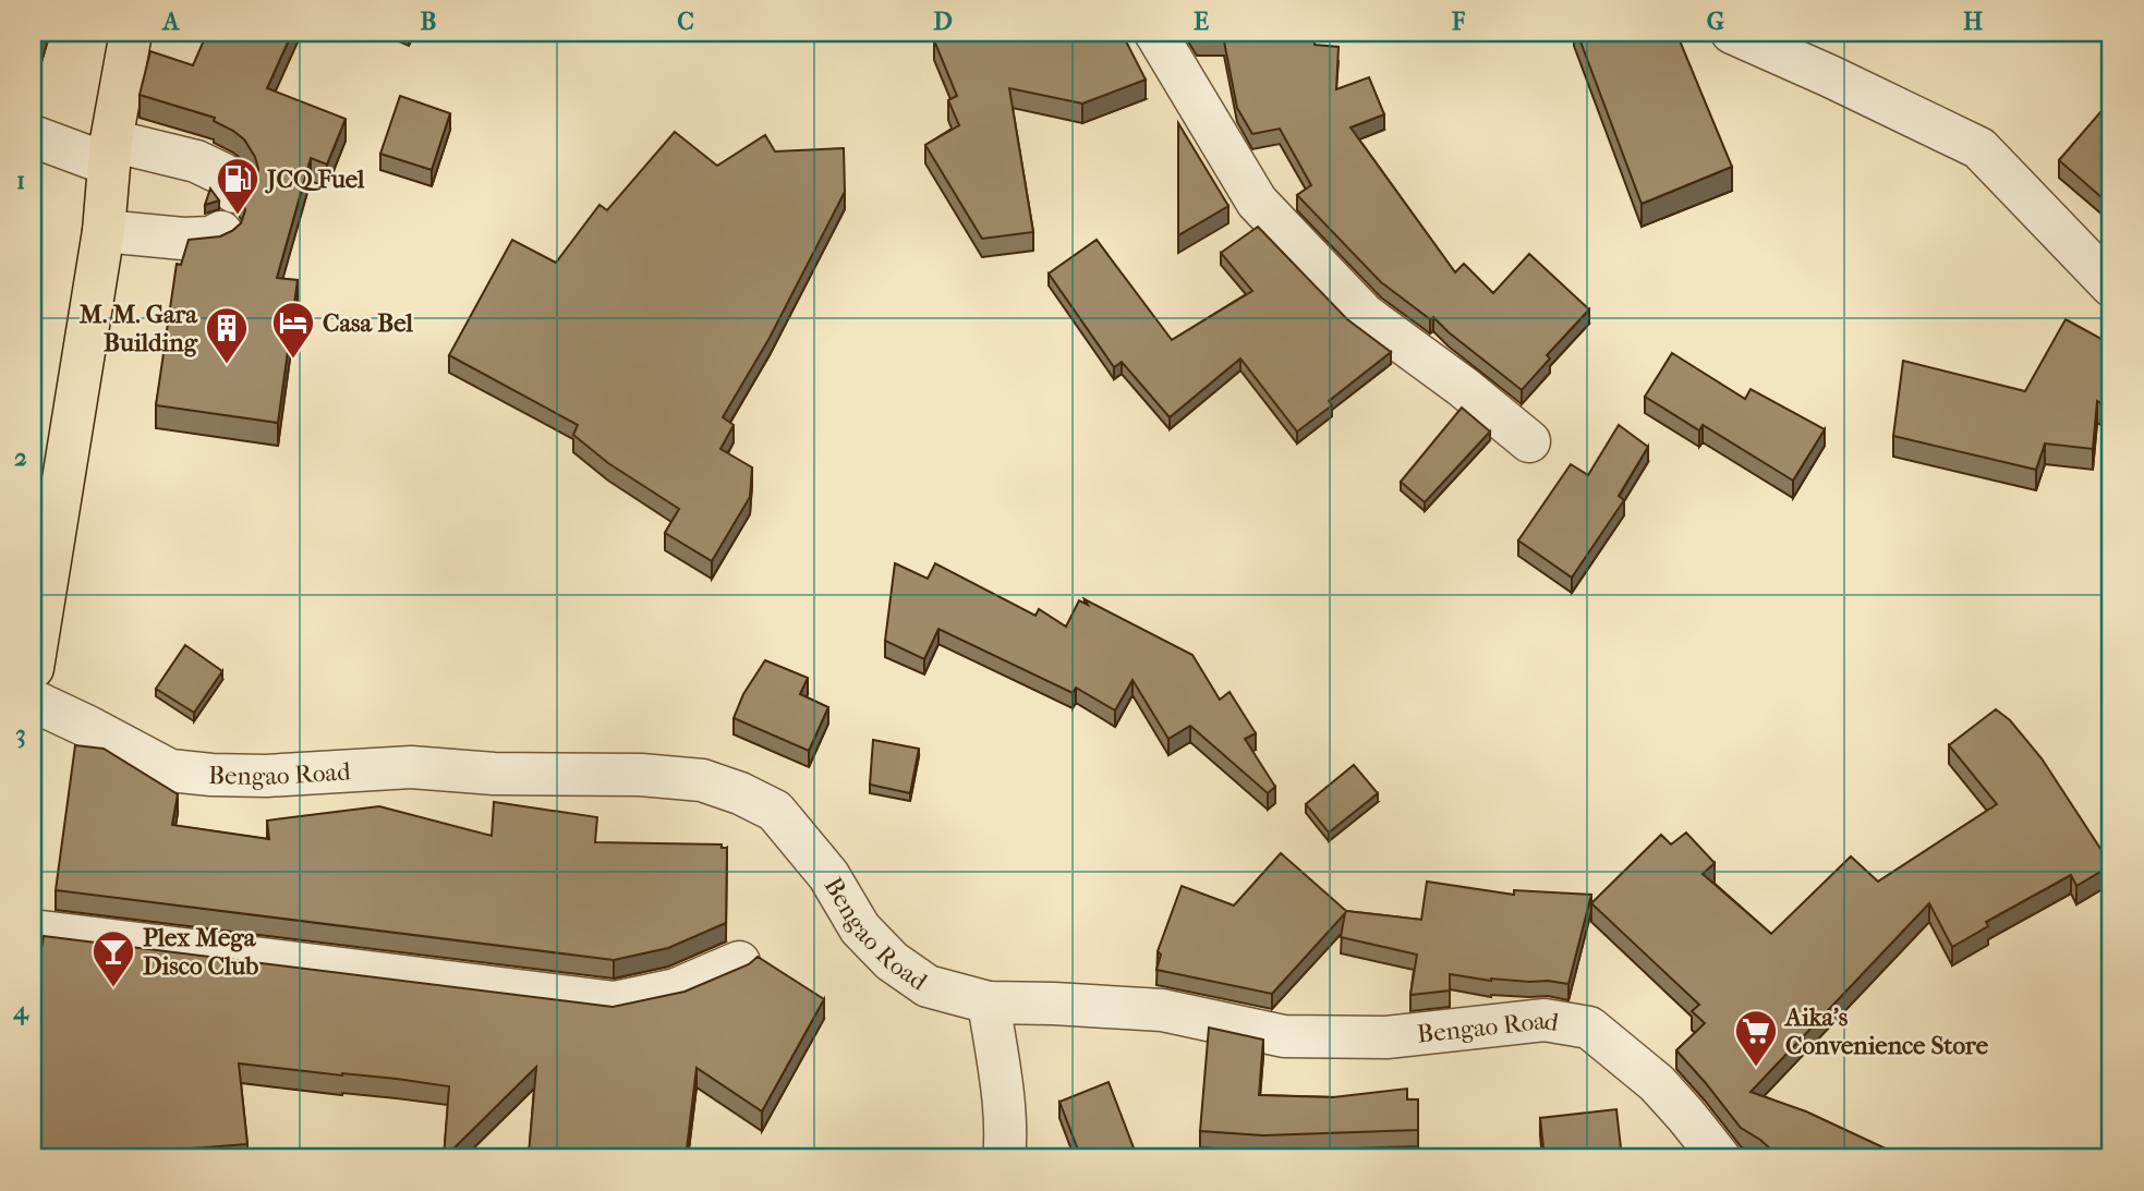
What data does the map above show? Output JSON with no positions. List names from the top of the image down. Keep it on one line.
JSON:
{"streets":{"street":["Bengao Road"]},"places":{"fuel station":["JCQ Fuel"],"hotel":["Casa Bel"],"building":["M. M. Gara Building"],"bar":["Plex Mega Disco Club"],"supermarket":["Aika's Convenience Store"]},"grid":{"columns":["A","B","C","D","E","F","G","H"],"rows":["1","2","3","4"]}}
